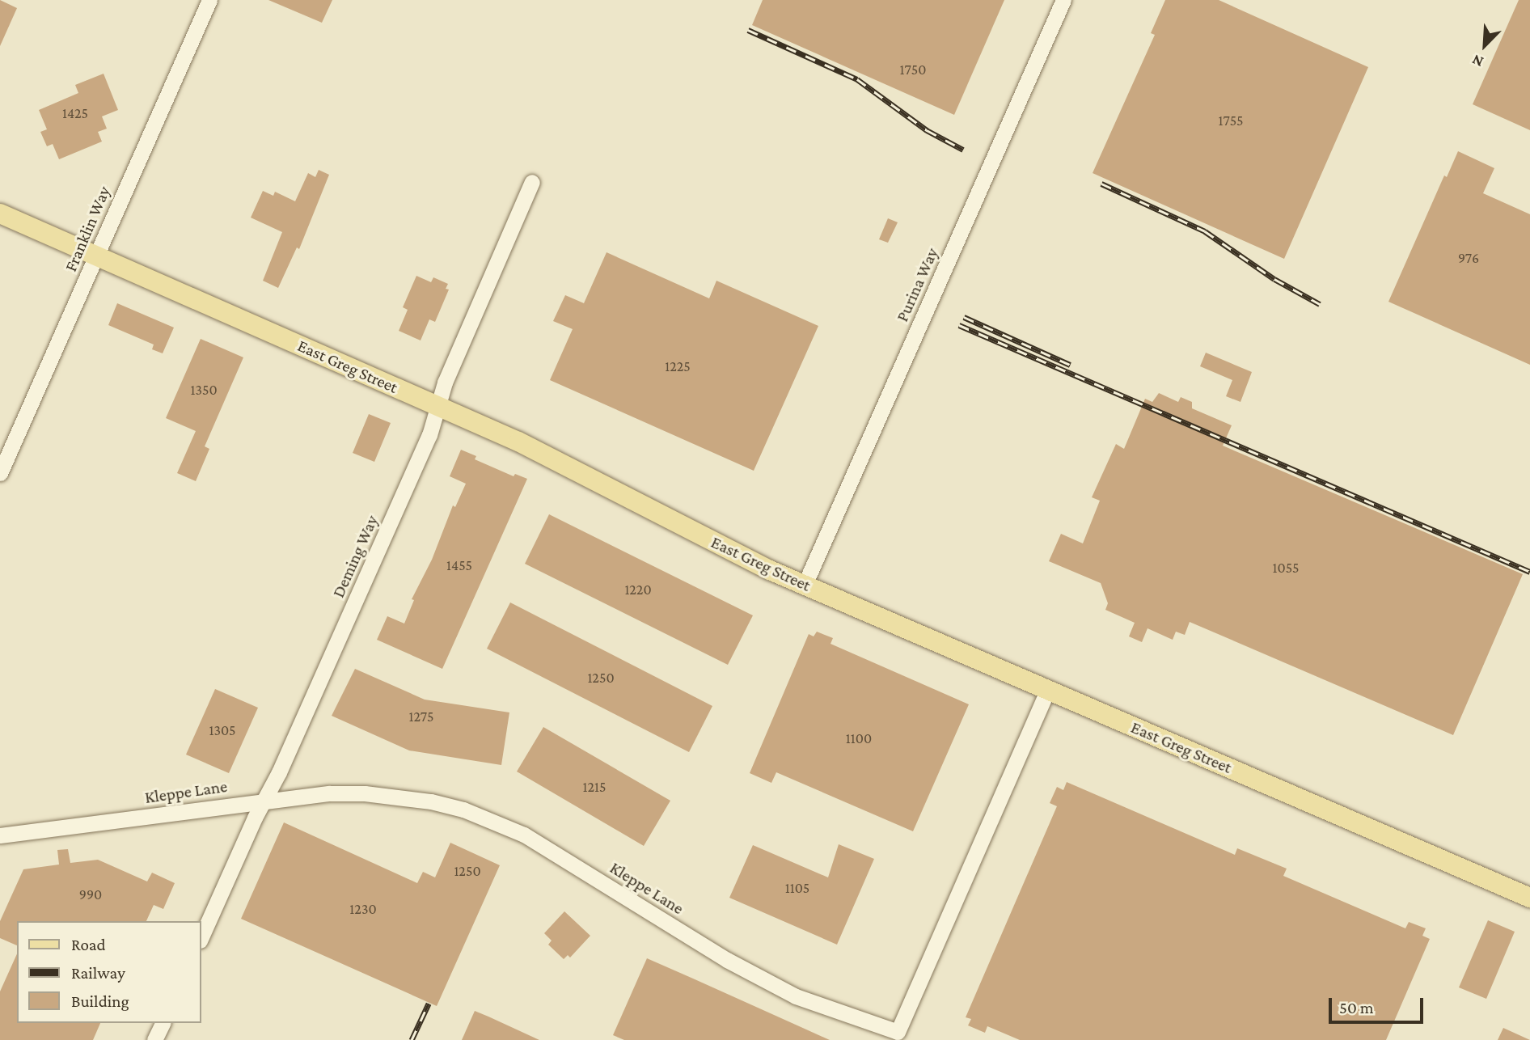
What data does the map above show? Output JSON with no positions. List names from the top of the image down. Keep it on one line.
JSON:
{"streets":{"main road":["East Greg Street"],"street":["Franklin Way","Purina Way","Deming Way","Kleppe Lane"]},"crossings":[["Franklin Way","East Greg Street"],["Purina Way","East Greg Street"],["East Greg Street","Deming Way"],["East Greg Street","Kleppe Lane"],["Deming Way","Kleppe Lane"]],"house_numbers":["1750","1425","1755","976","1225","1350","1455","1055","1220","1250","1275","1305","1100","1215","1250","1105","990","1230"],"legend":["Road","Railway","Building"],"scale_bar":"50 m","north":"bottom left"}
